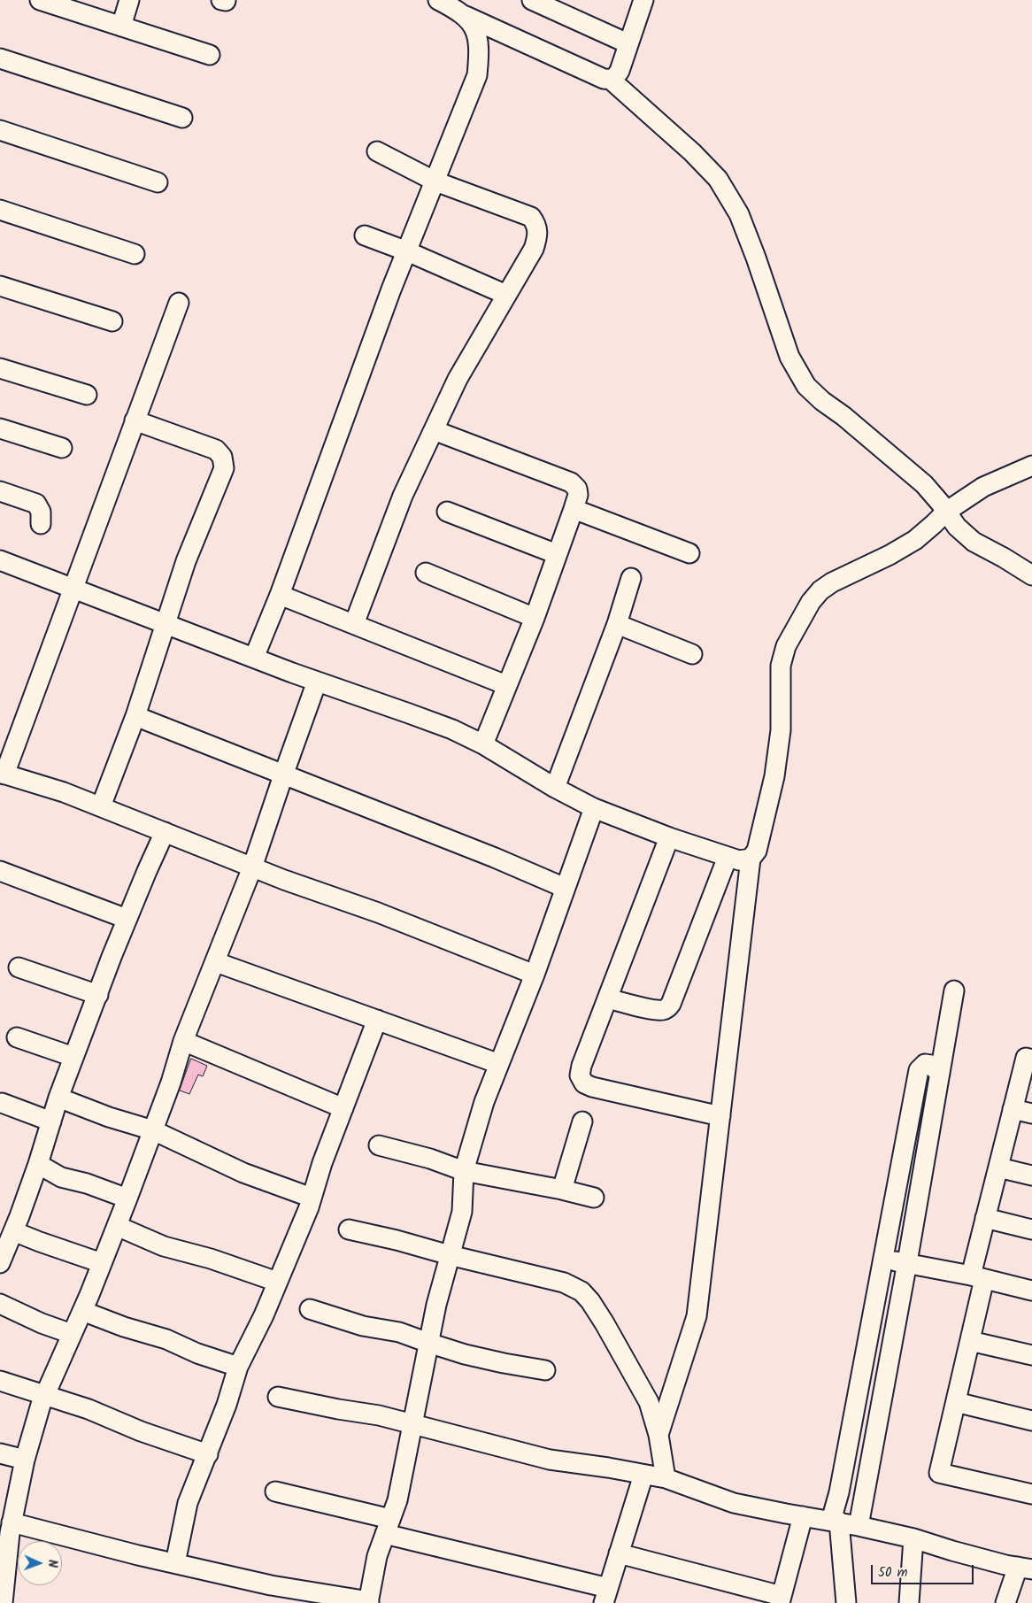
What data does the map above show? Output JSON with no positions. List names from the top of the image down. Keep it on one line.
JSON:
{"scale_bar":"50 m","north":"right"}
